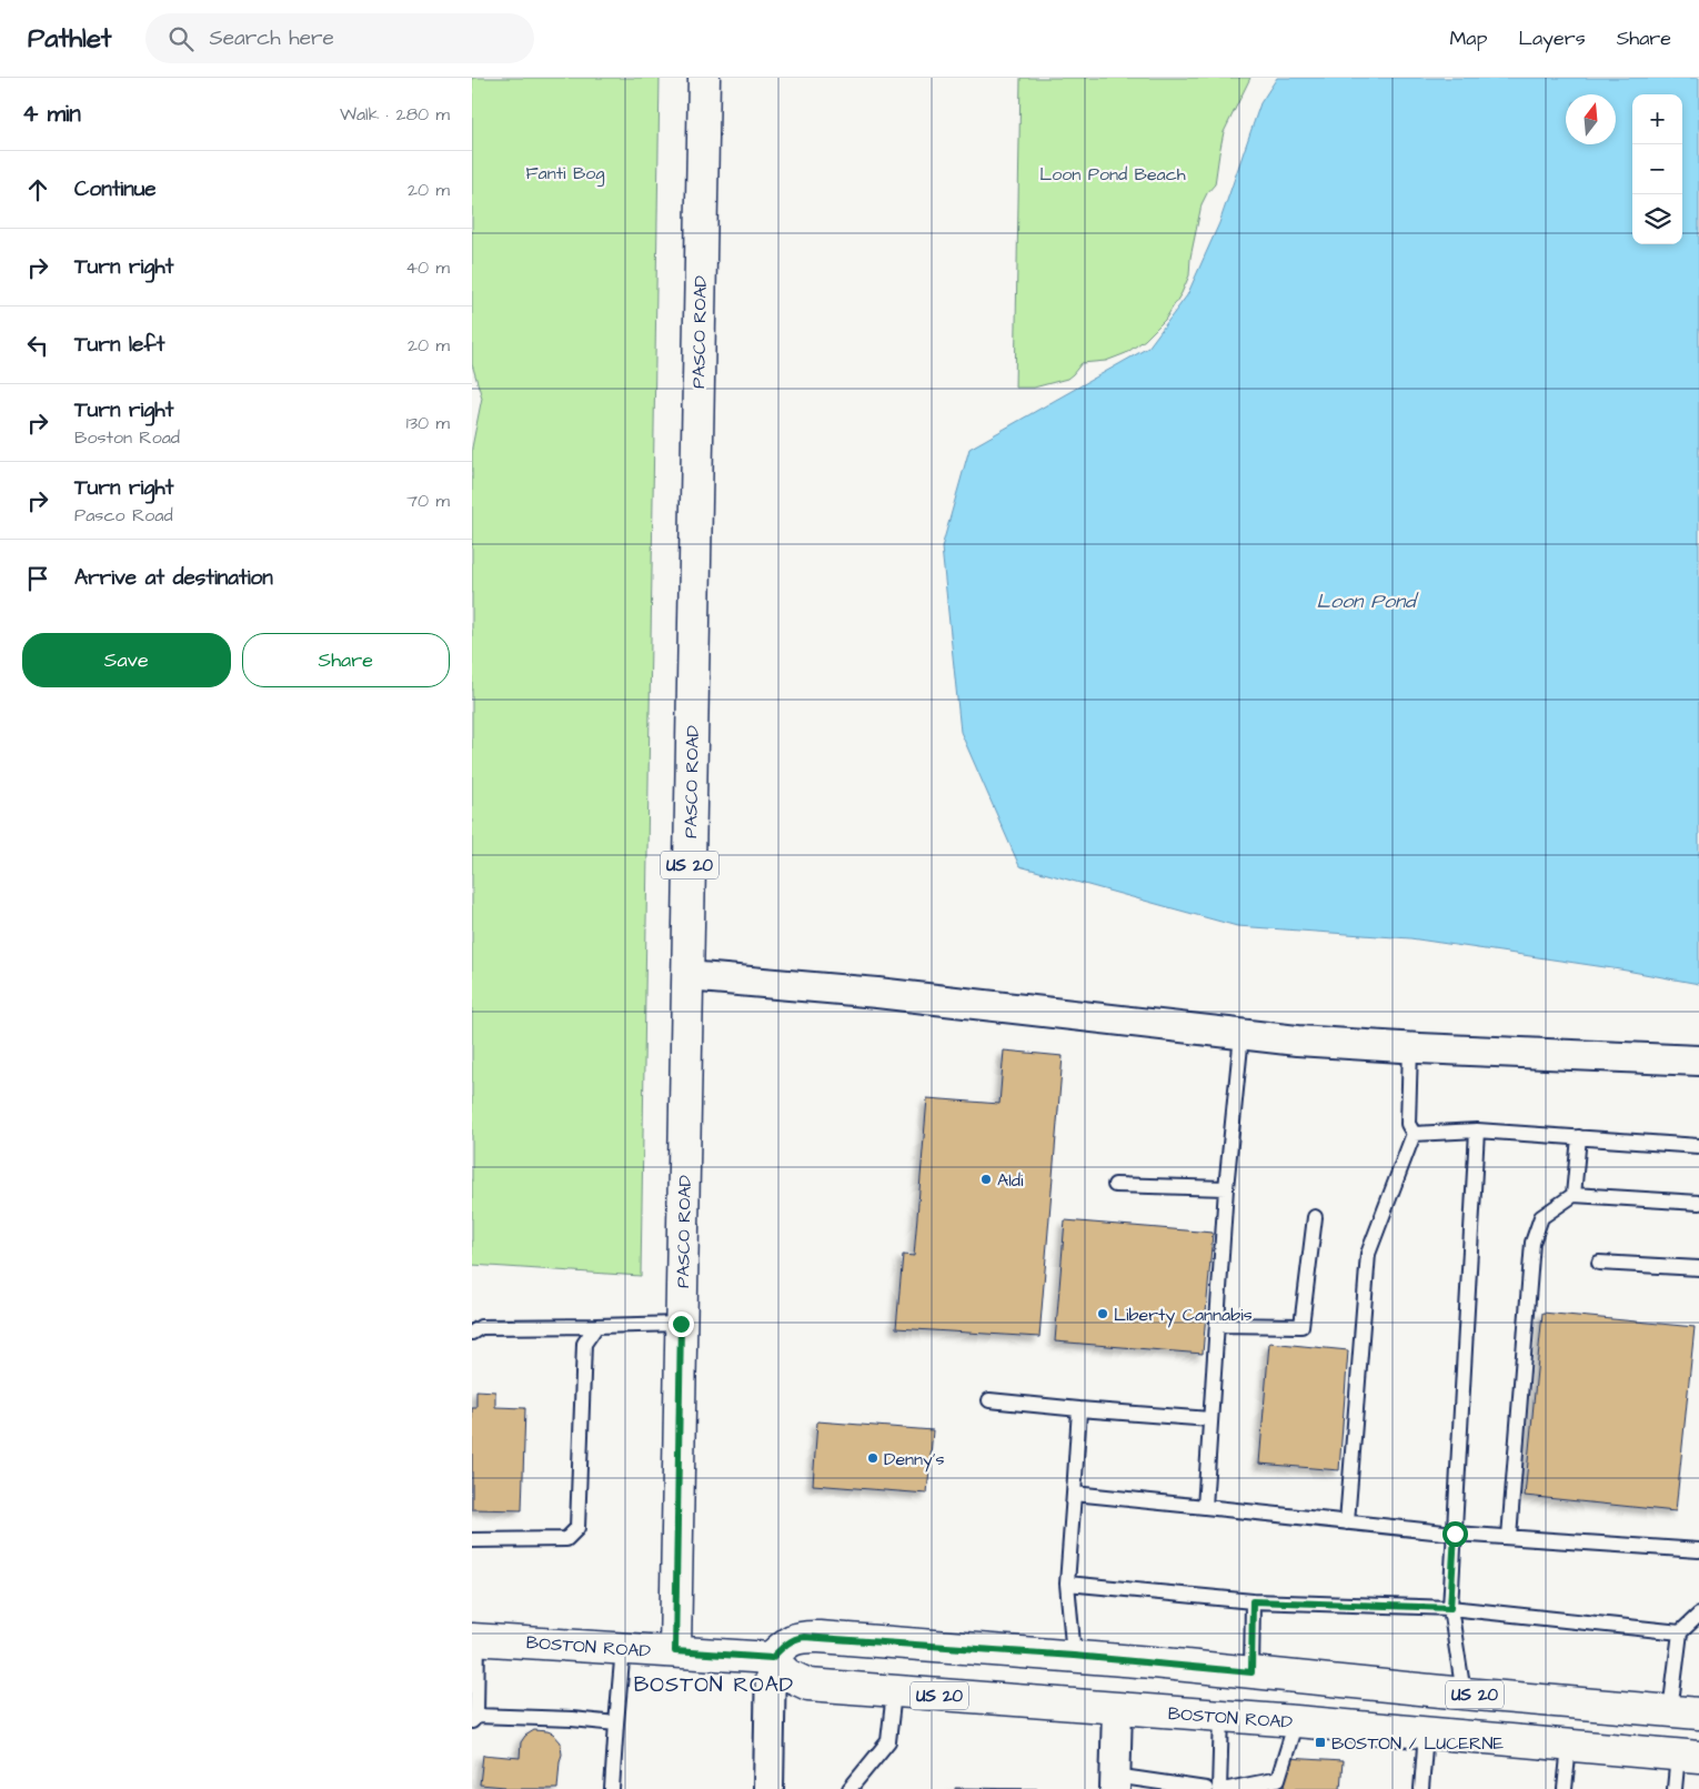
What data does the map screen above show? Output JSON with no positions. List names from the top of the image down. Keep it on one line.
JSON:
{"streets":{"main road":["PASCO ROAD","US 20","BOSTON ROAD"]},"crossings":[["PASCO ROAD","BOSTON ROAD"],["US 20","BOSTON ROAD"]],"districts":["BOSTON ROAD"],"water":["Loon Pond"],"parks":["Fanti Bog","Loon Pond Beach"],"places":{"other":["Aldi","Liberty Cannabis","Denny's"],"transit":["BOSTON / LUCERNE"]},"north":"top","page":{"header":"Pathlet","search":"Search here","nav":["Map","Layers","Share"],"heading":["4 min","Walk · 280 m"],"map_buttons":["+","−"],"list":[["Continue","20 m"],["Turn right","40 m"],["Turn left","20 m"],["Turn right","Boston Road","130 m"],["Turn right","Pasco Road","70 m"],"Arrive at destination"],"buttons":["Save","Share"]}}
